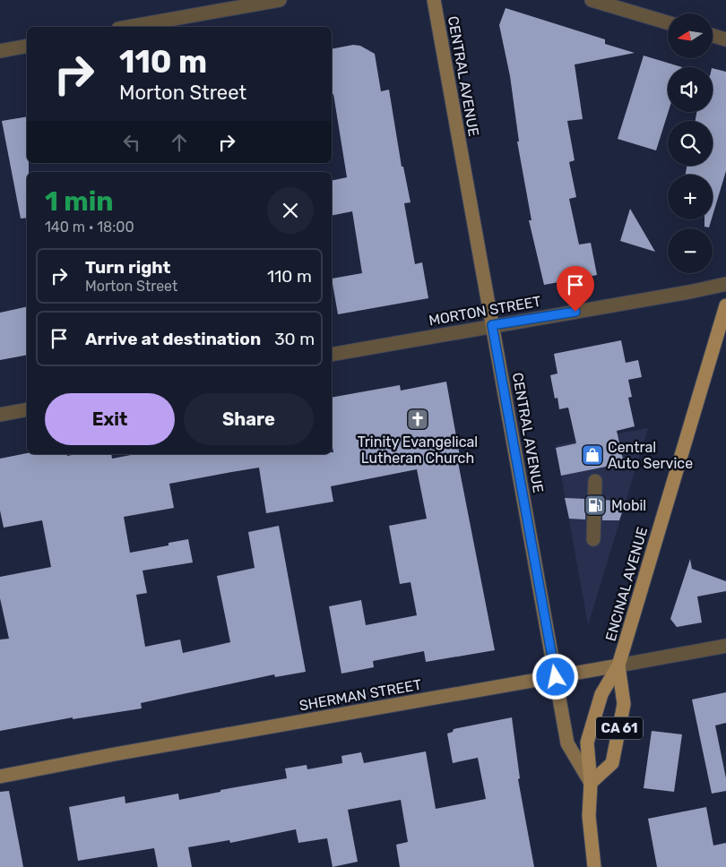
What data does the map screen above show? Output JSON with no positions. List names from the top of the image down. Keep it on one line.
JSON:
{"streets":{"main road":["ENCINAL AVENUE","CA 61"],"street":["CENTRAL AVENUE","MORTON STREET","SHERMAN STREET"]},"crossings":[["CENTRAL AVENUE","MORTON STREET"],["CENTRAL AVENUE","ENCINAL AVENUE"],["CENTRAL AVENUE","SHERMAN STREET"],["CENTRAL AVENUE","CA 61"],["ENCINAL AVENUE","SHERMAN STREET"],["ENCINAL AVENUE","CA 61"]],"places":{"church":["Trinity Evangelical Lutheran Church"],"shop":["Central Auto Service"],"fuel station":["Mobil"]},"north":"left","page":{"map_buttons":["+","−"],"turn":["110 m","Morton Street"],"heading":["1 min","140 m · 18:00"],"list":[{"name":"Turn right","note":"Morton Street","value":"110 m"},{"name":"Arrive at destination","value":"30 m"}],"buttons":["Exit","Share"]}}
